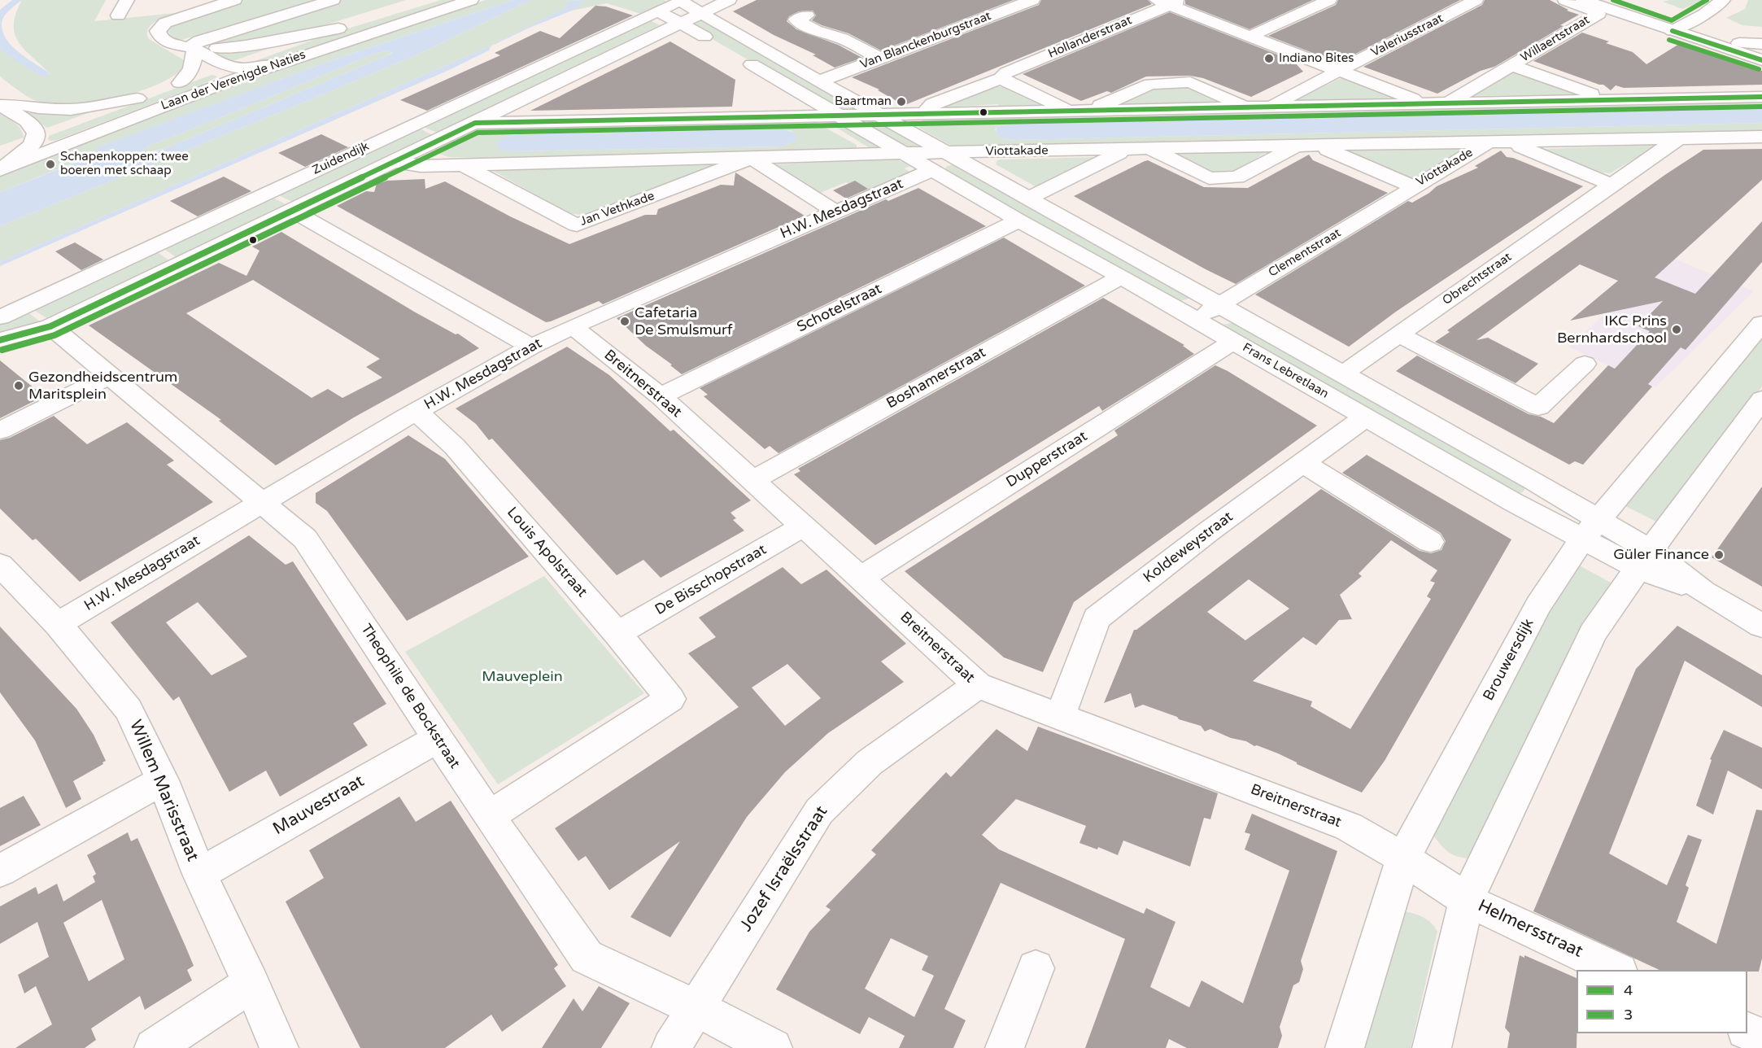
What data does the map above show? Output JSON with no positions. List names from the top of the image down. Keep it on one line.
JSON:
{"streets":{"main road":["Valeriusstraat","Hollanderstraat","Willaertstraat","Van Blanckenburgstraat","Laan der Verenigde Naties","Viottakade","Zuidendijk","Jan Vethkade","H.W. Mesdagstraat","Clementstraat","Obrechtstraat","Schotelstraat","Frans Lebretlaan","Boshamerstraat","Breitnerstraat","Dupperstraat","Koldeweystraat","Louis Apolstraat","De Bisschopstraat","Brouwersdijk","Theophile de Bockstraat","Willem Marisstraat","Mauvestraat","Jozef Israëlsstraat","Helmersstraat"]},"crossings":[["Van Blanckenburgstraat","Frans Lebretlaan"],["Viottakade","Jan Vethkade"],["Viottakade","Clementstraat"],["Viottakade","Obrechtstraat"],["Viottakade","Frans Lebretlaan"],["Zuidendijk","Jan Vethkade"],["Zuidendijk","Frans Lebretlaan"],["Zuidendijk","Theophile de Bockstraat"],["Jan Vethkade","Frans Lebretlaan"],["H.W. Mesdagstraat","Frans Lebretlaan"],["H.W. Mesdagstraat","Breitnerstraat"],["H.W. Mesdagstraat","Louis Apolstraat"],["H.W. Mesdagstraat","Theophile de Bockstraat"],["H.W. Mesdagstraat","Willem Marisstraat"],["Clementstraat","Frans Lebretlaan"],["Obrechtstraat","Frans Lebretlaan"],["Schotelstraat","Frans Lebretlaan"],["Schotelstraat","Breitnerstraat"],["Frans Lebretlaan","Boshamerstraat"],["Frans Lebretlaan","Dupperstraat"],["Frans Lebretlaan","Koldeweystraat"],["Frans Lebretlaan","Brouwersdijk"],["Boshamerstraat","Breitnerstraat"],["Breitnerstraat","Dupperstraat"],["Breitnerstraat","Koldeweystraat"],["Breitnerstraat","De Bisschopstraat"],["Breitnerstraat","Brouwersdijk"],["Breitnerstraat","Jozef Israëlsstraat"],["Breitnerstraat","Helmersstraat"],["Louis Apolstraat","De Bisschopstraat"],["Louis Apolstraat","Theophile de Bockstraat"],["Theophile de Bockstraat","Mauvestraat"],["Theophile de Bockstraat","Jozef Israëlsstraat"],["Willem Marisstraat","Mauvestraat"]],"parks":["Mauveplein"],"places":["Indiano Bites","Baartman","Schapenkoppen: twee boeren met schaap","Cafetaria De Smulsmurf","IKC Prins Bernhardschool","Gezondheidscentrum Maritsplein","Güler Finance"],"lines":["transit line 4","transit line 3"],"legend":["4","3"]}
